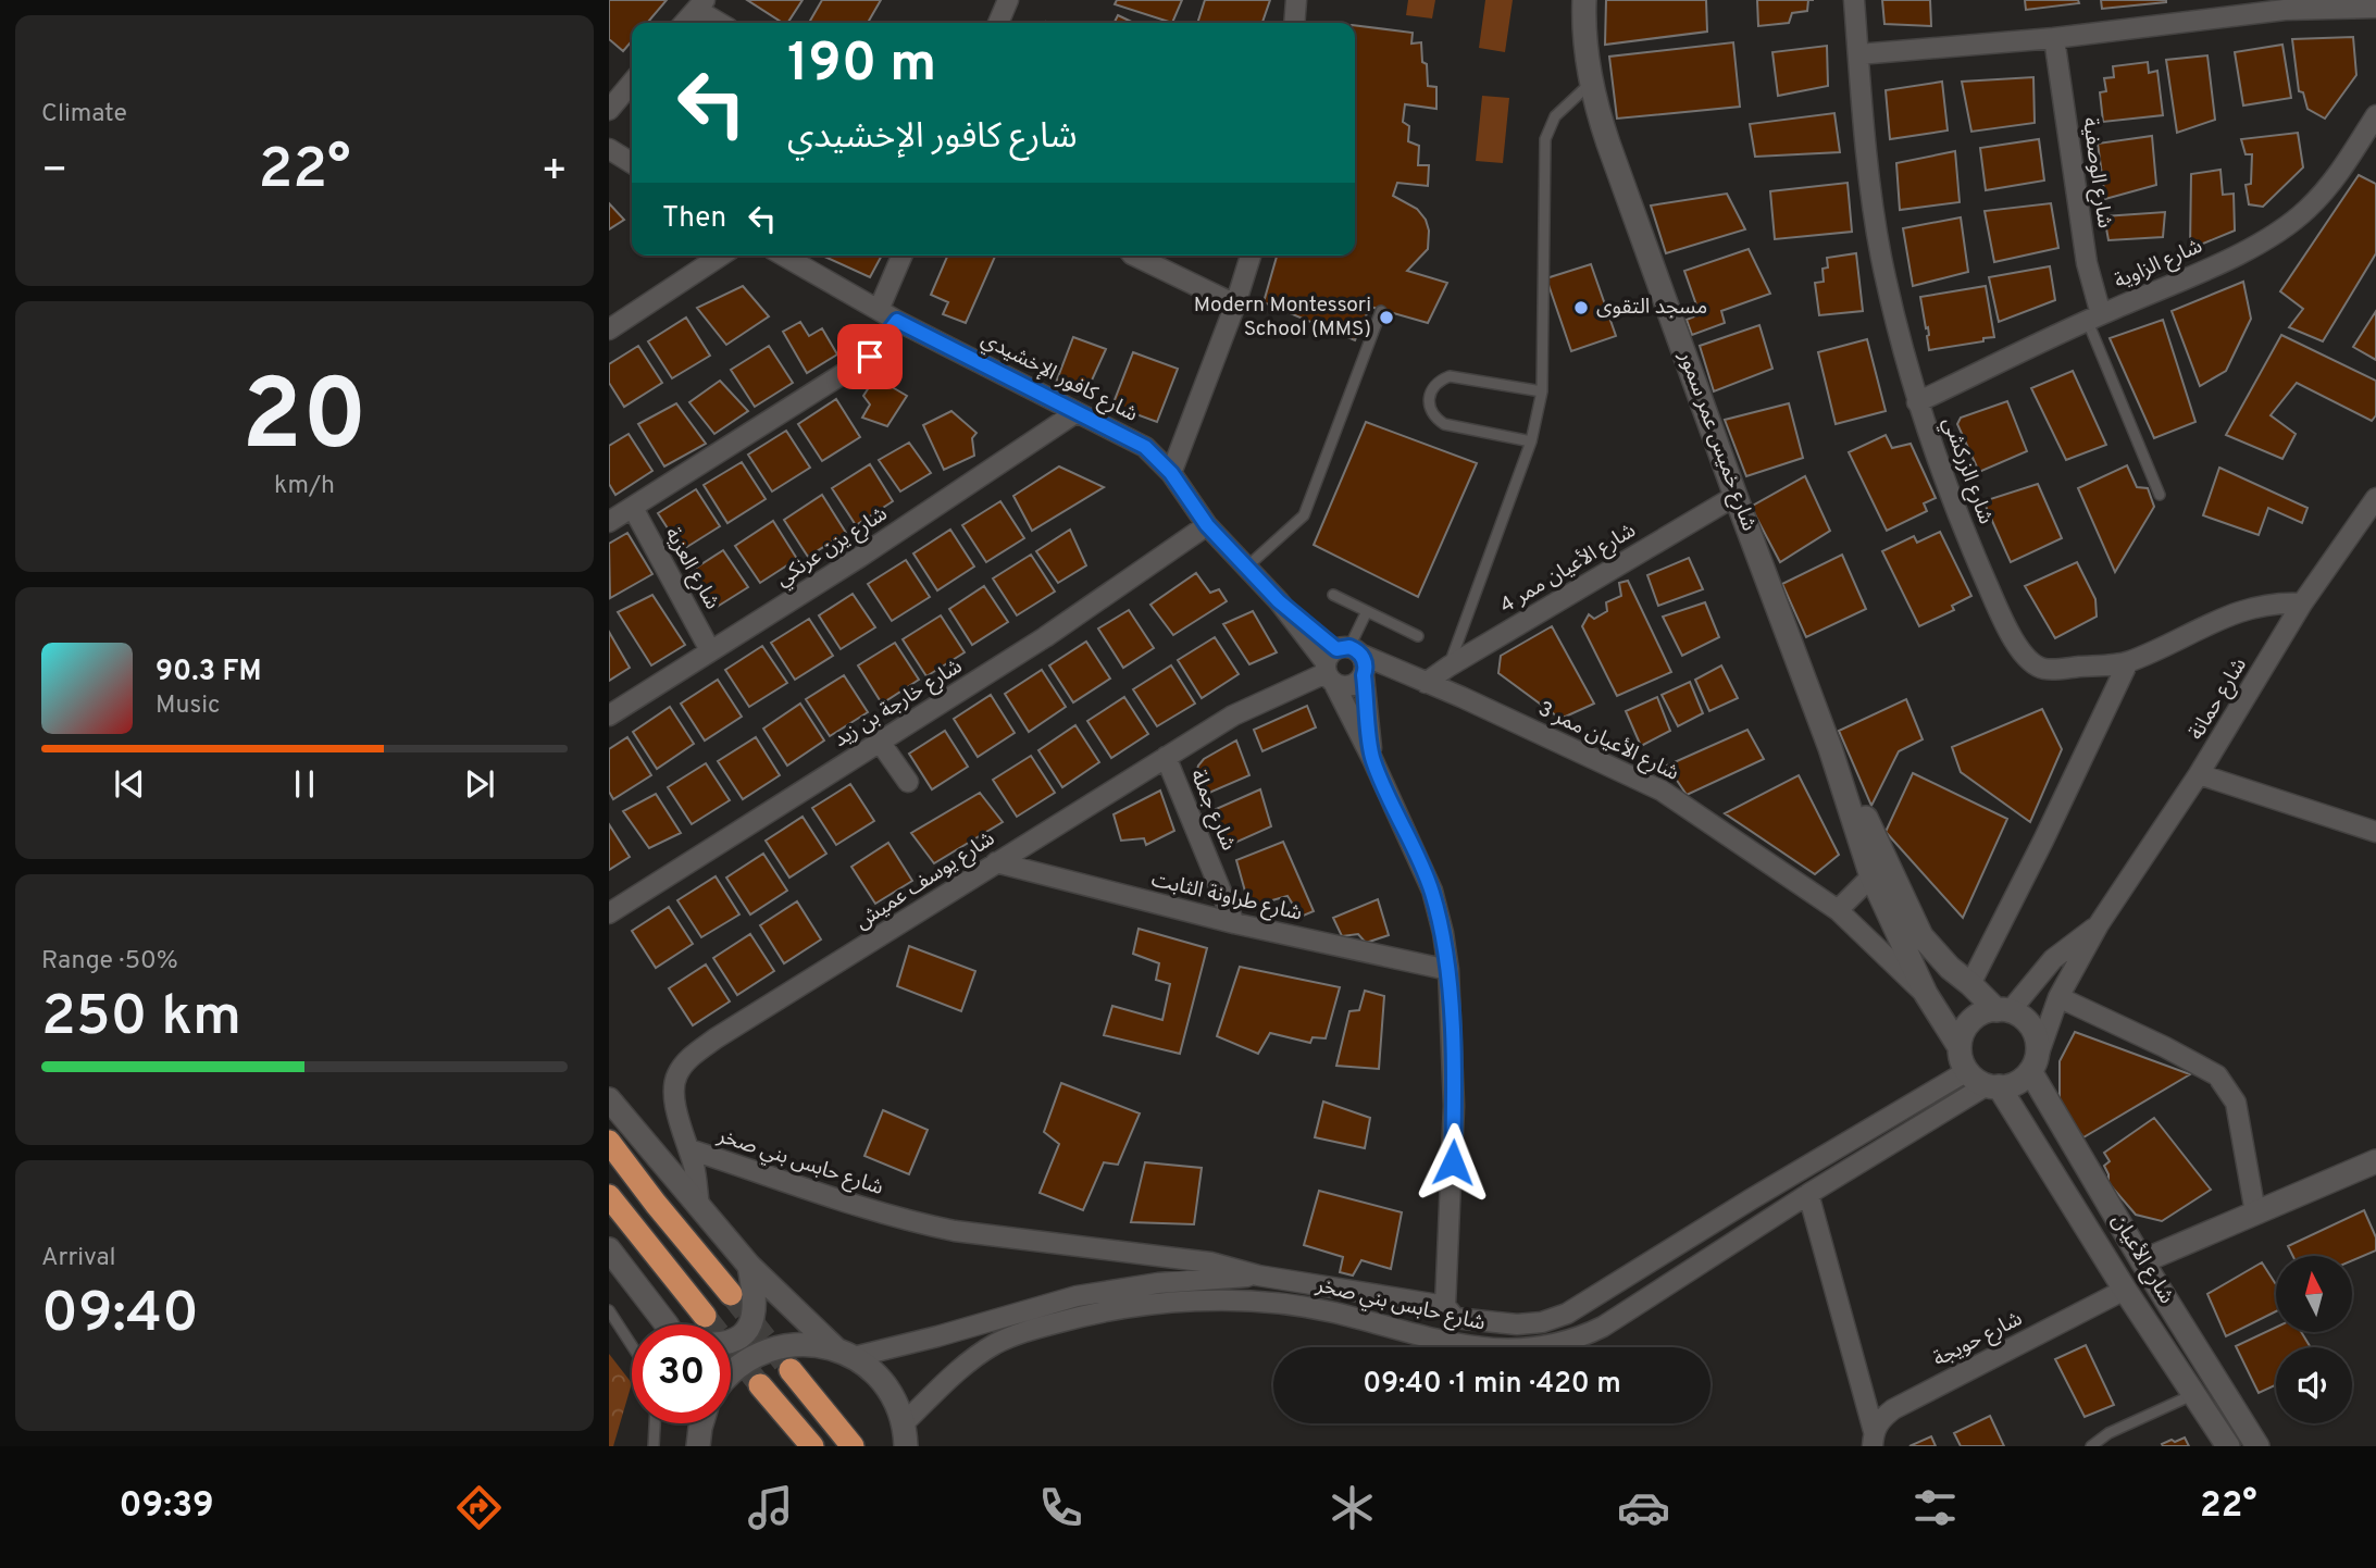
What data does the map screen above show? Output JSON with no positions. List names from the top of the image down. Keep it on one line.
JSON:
{"streets":{"street":["شارع الوصفية","شارع الزاوية","شارع كافور الإخشيدي","شارع خميس عمر سمور","شارع الزركشي","شارع يزن عرنكي","شارع العزية","شارع الأعيان ممر 4","شارع حمانة","شارع خارجة بن زيد","شارع الأعيان ممر 3","شارع جملة","شارع يوسف عميش","شارع طراونة الثابت","شارع حابس بني صخر","شارع الأعيان","شارع حويجة"]},"crossings":[["شارع الوصفية","شارع الزاوية"],["شارع الزاوية","شارع الزركشي"],["شارع كافور الإخشيدي","شارع يزن عرنكي"],["شارع كافور الإخشيدي","شارع خارجة بن زيد"],["شارع كافور الإخشيدي","شارع الأعيان ممر 3"],["شارع كافور الإخشيدي","شارع يوسف عميش"],["شارع كافور الإخشيدي","شارع طراونة الثابت"],["شارع كافور الإخشيدي","شارع حابس بني صخر"],["شارع خميس عمر سمور","شارع الأعيان ممر 4"],["شارع خميس عمر سمور","شارع حمانة"],["شارع خميس عمر سمور","شارع الأعيان ممر 3"],["شارع خميس عمر سمور","شارع حابس بني صخر"],["شارع خميس عمر سمور","شارع الأعيان"],["شارع الزركشي","شارع حمانة"],["شارع يزن عرنكي","شارع العزية"],["شارع الأعيان ممر 4","شارع الأعيان ممر 3"],["شارع حمانة","شارع حابس بني صخر"],["شارع حمانة","شارع الأعيان"],["شارع الأعيان ممر 3","شارع يوسف عميش"],["شارع جملة","شارع يوسف عميش"],["شارع جملة","شارع طراونة الثابت"],["شارع يوسف عميش","شارع طراونة الثابت"],["شارع يوسف عميش","شارع حابس بني صخر"],["شارع حابس بني صخر","شارع الأعيان"],["شارع الأعيان","شارع حويجة"]],"places":["مسجد التقوى","Modern Montessori School (MMS)"],"north":"top","page":{"tile":["Climate",["20","km/h"],["Range · 50%","250 km"],["Arrival","09:40"]],"turn":["190 m","شارع كافور الإخشيدي"],"heat":["−","22°","+"],"then":"Then","song":["90.3 FM","Music"],"limit":"30","trip":"09:40 · 1 min · 420 m","tabs":["09:39","22°"]}}
